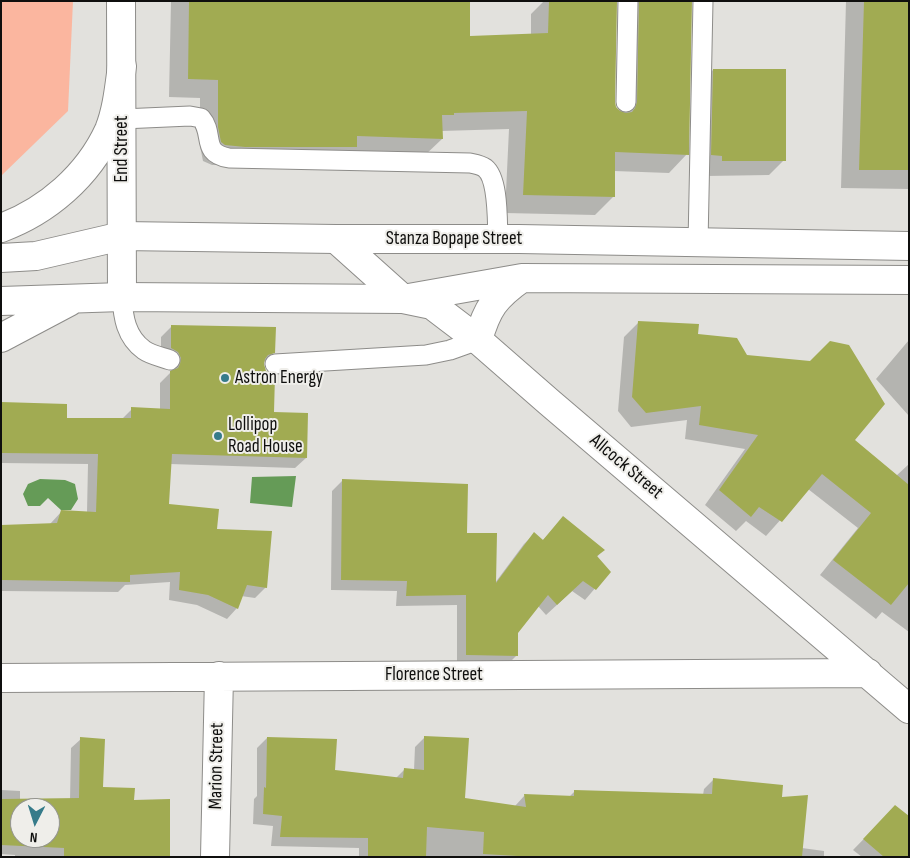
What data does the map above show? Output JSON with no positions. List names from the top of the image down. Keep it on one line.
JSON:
{"streets":{"main road":["End Street","Stanza Bopape Street","Allcock Street","Florence Street","Marion Street"]},"crossings":[["End Street","Stanza Bopape Street"],["Stanza Bopape Street","Allcock Street"],["Allcock Street","Florence Street"],["Florence Street","Marion Street"]],"places":["Astron Energy","Lollipop Road House"],"north":"bottom"}
